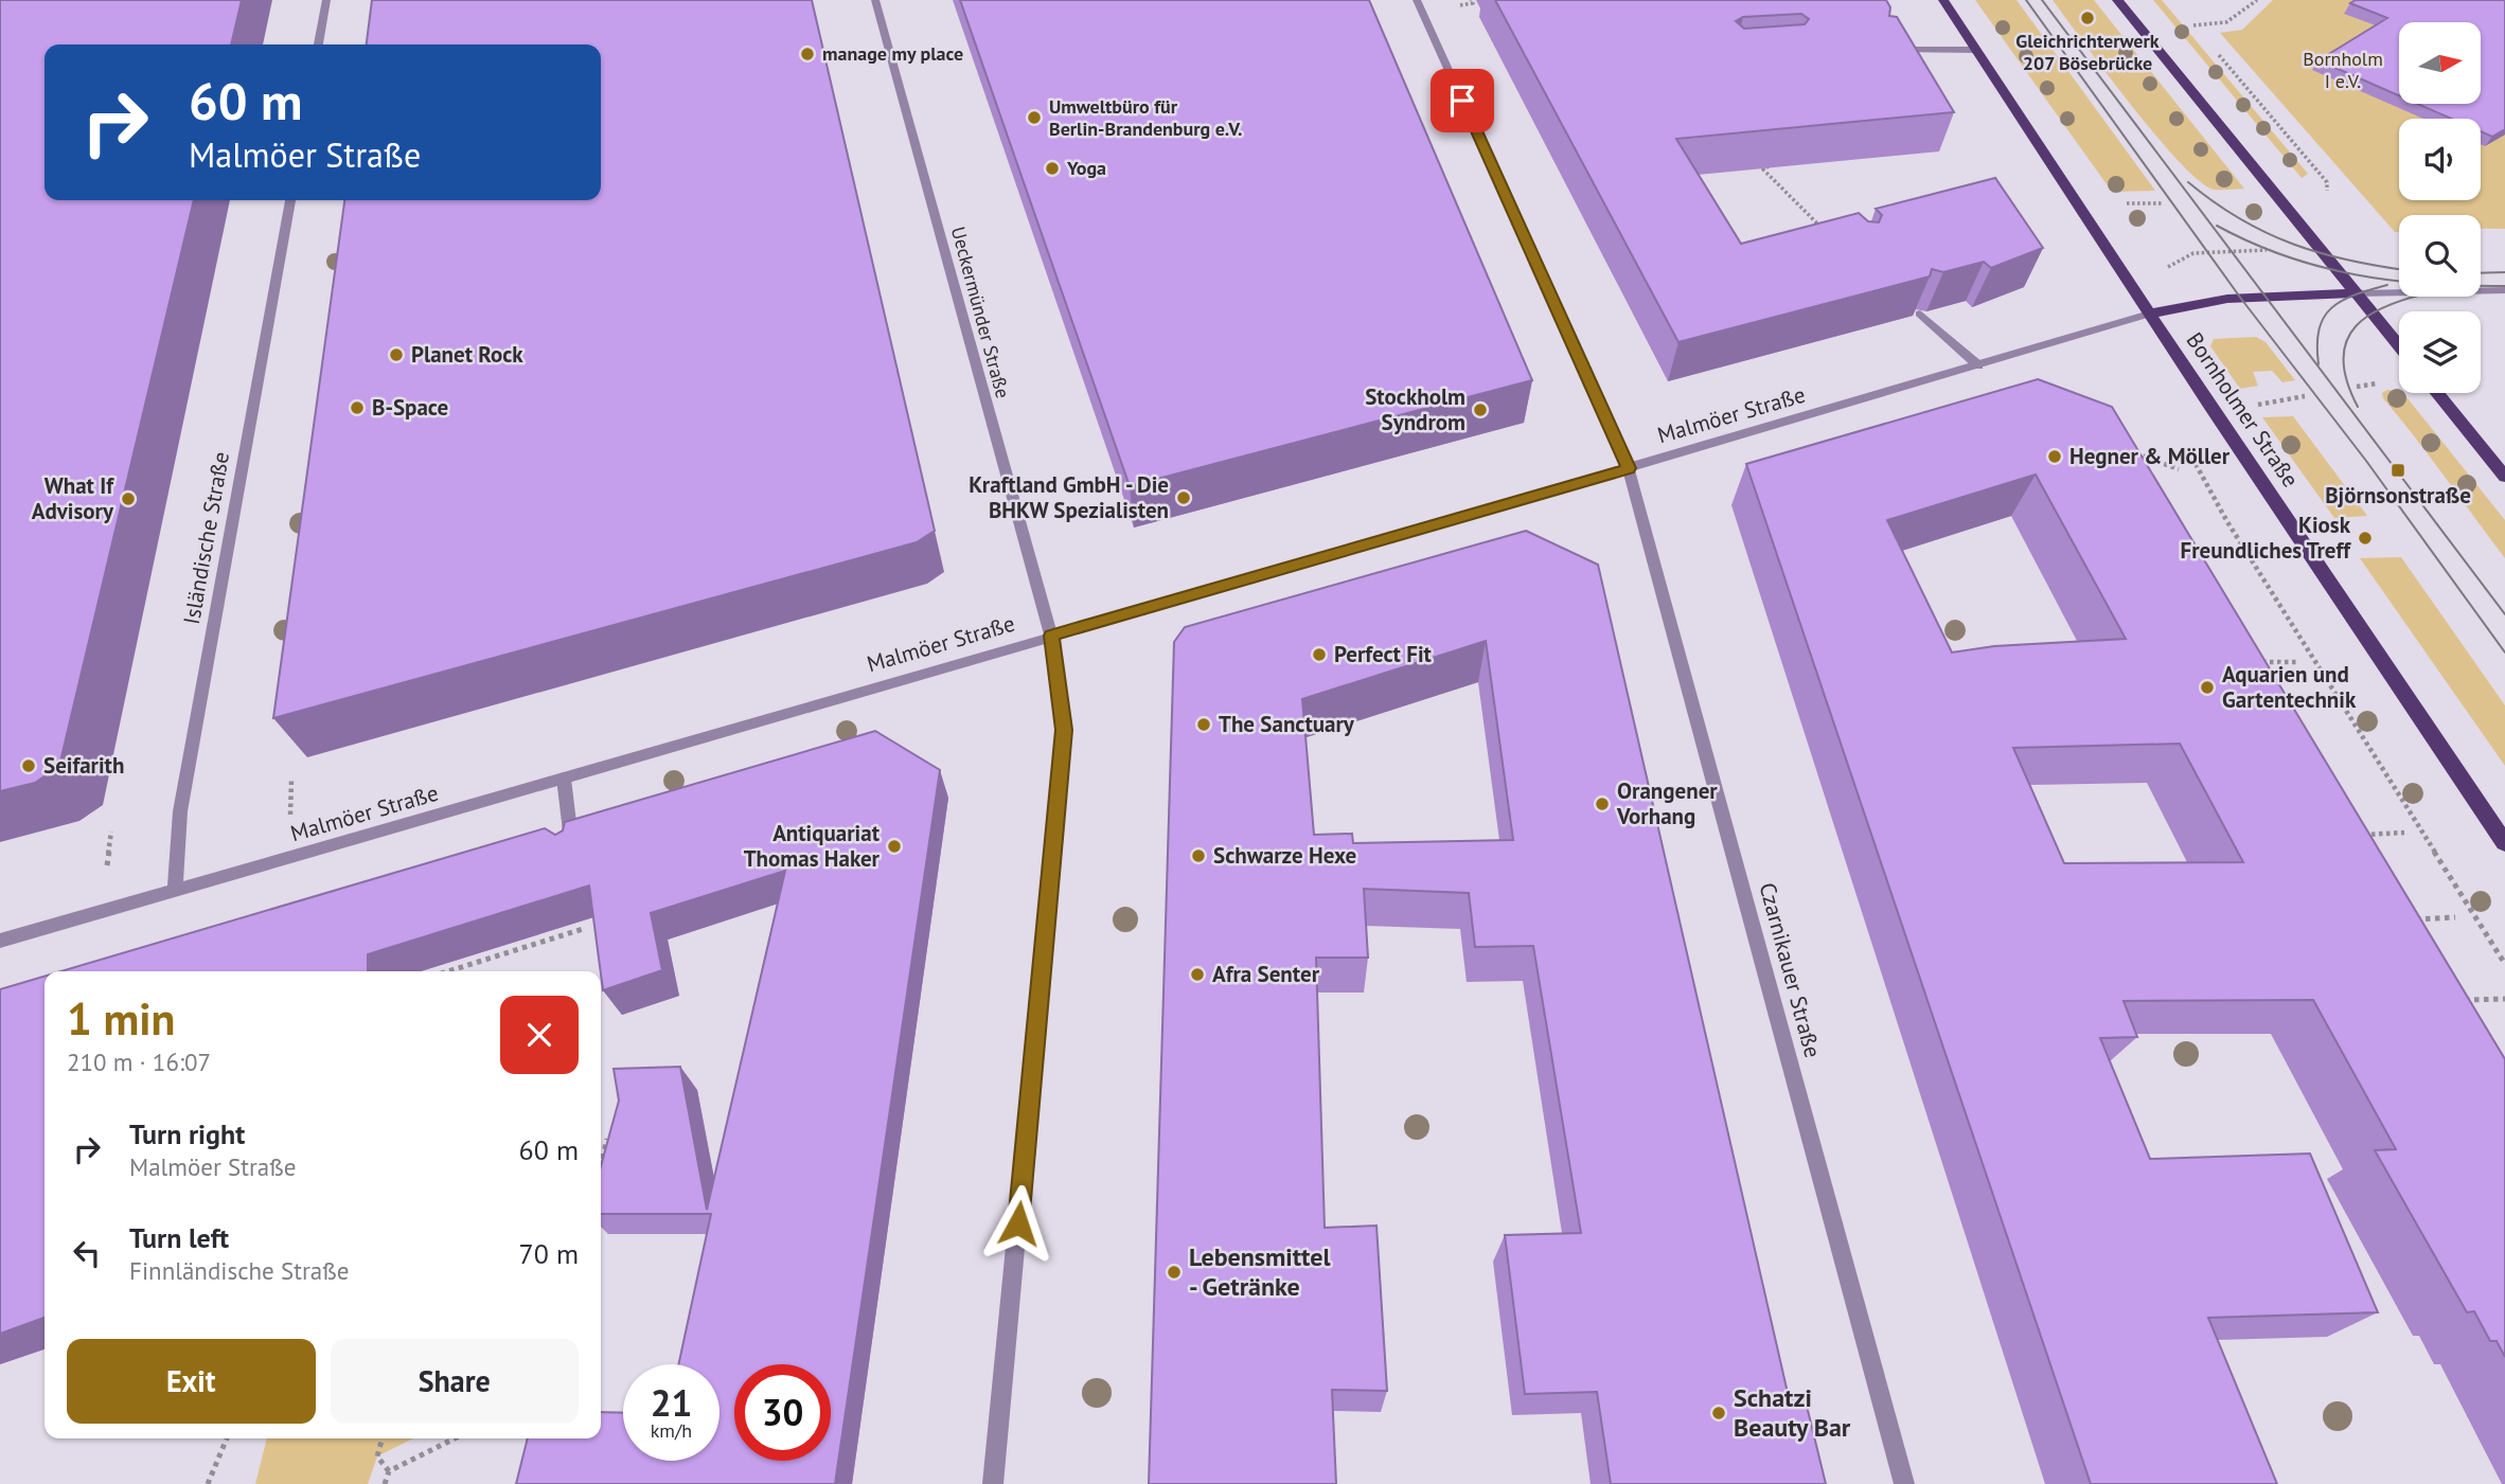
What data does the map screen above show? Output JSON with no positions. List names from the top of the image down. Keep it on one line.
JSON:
{"streets":{"main road":["Bornholmer Straße"],"street":["Ueckermünder Straße","Malmöer Straße","Isländische Straße","Czarnikauer Straße"]},"crossings":[["Ueckermünder Straße","Malmöer Straße"],["Bornholmer Straße","Malmöer Straße"],["Malmöer Straße","Isländische Straße"],["Malmöer Straße","Czarnikauer Straße"]],"parks":["Bornholm I e.V."],"places":{"other":["Gleichrichterwerk 207 Bösebrücke","manage my place","Umweltbüro für Berlin-Brandenburg e.V.","Yoga","Planet Rock","B-Space","Stockholm Syndrom","Hegner & Möller","Kraftland GmbH - Die BHKW Spezialisten","What If Advisory","Kiosk Freundliches Treff","Perfect Fit","Aquarien und Gartentechnik","The Sanctuary","Seifarith","Orangener Vorhang","Antiquariat Thomas Haker","Schwarze Hexe","Afra Senter","Lebensmittel - Getränke","Schatzi Beauty Bar"],"transit":["Björnsonstraße"]},"north":"right","page":{"turn":["60 m","Malmöer Straße"],"heading":["1 min","210 m · 16:07"],"list":[{"name":"Turn right","note":"Malmöer Straße","value":"60 m"},{"name":"Turn left","note":"Finnländische Straße","value":"70 m"}],"buttons":["Exit","Share"],"speed":"21 km/h","limit":"30"}}
